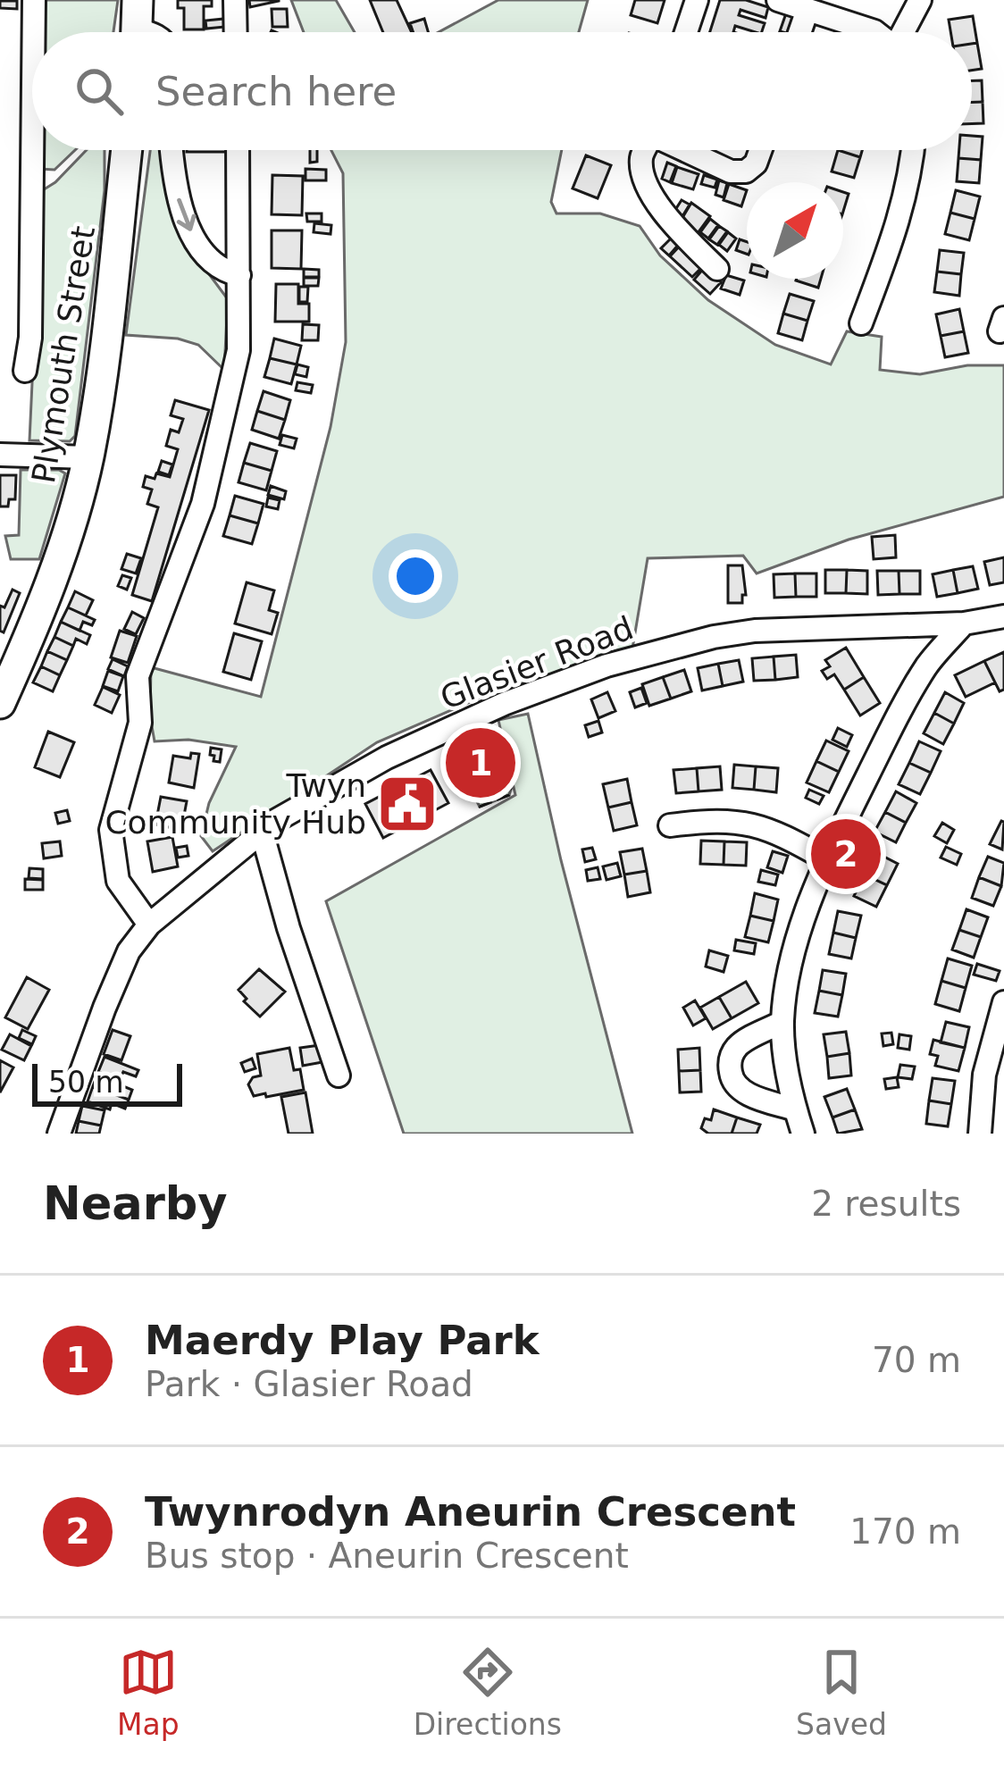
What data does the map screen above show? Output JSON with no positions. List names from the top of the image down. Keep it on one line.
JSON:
{"streets":{"main road":["Plymouth Street"],"street":["Glasier Road"]},"places":{"public building":["Twyn Community Hub"]},"scale_bar":"50 m","north":"top right","page":{"search":"Search here","pins":["1","2"],"scale":"50 m","heading":["Nearby","2 results"],"list":[{"mark":"1","name":"Maerdy Play Park","note":"Park · Glasier Road","value":"70 m"},{"mark":"2","name":"Twynrodyn Aneurin Crescent","note":"Bus stop · Aneurin Crescent","value":"170 m"}],"nav":["Map","Directions","Saved"]}}
